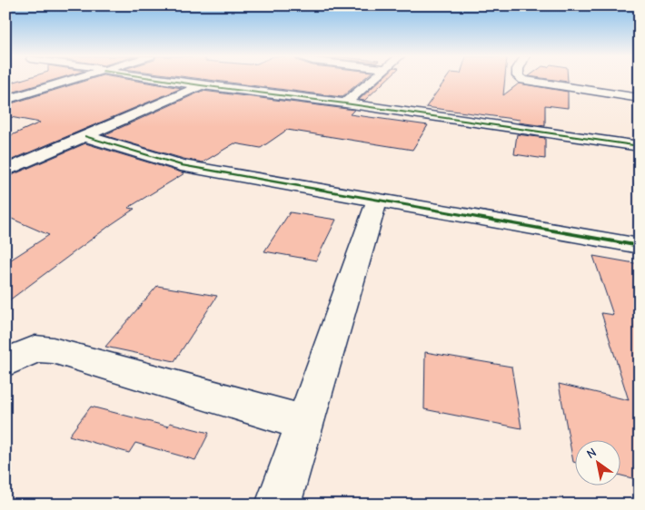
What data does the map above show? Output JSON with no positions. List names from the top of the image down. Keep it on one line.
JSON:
{"north":"top left"}
